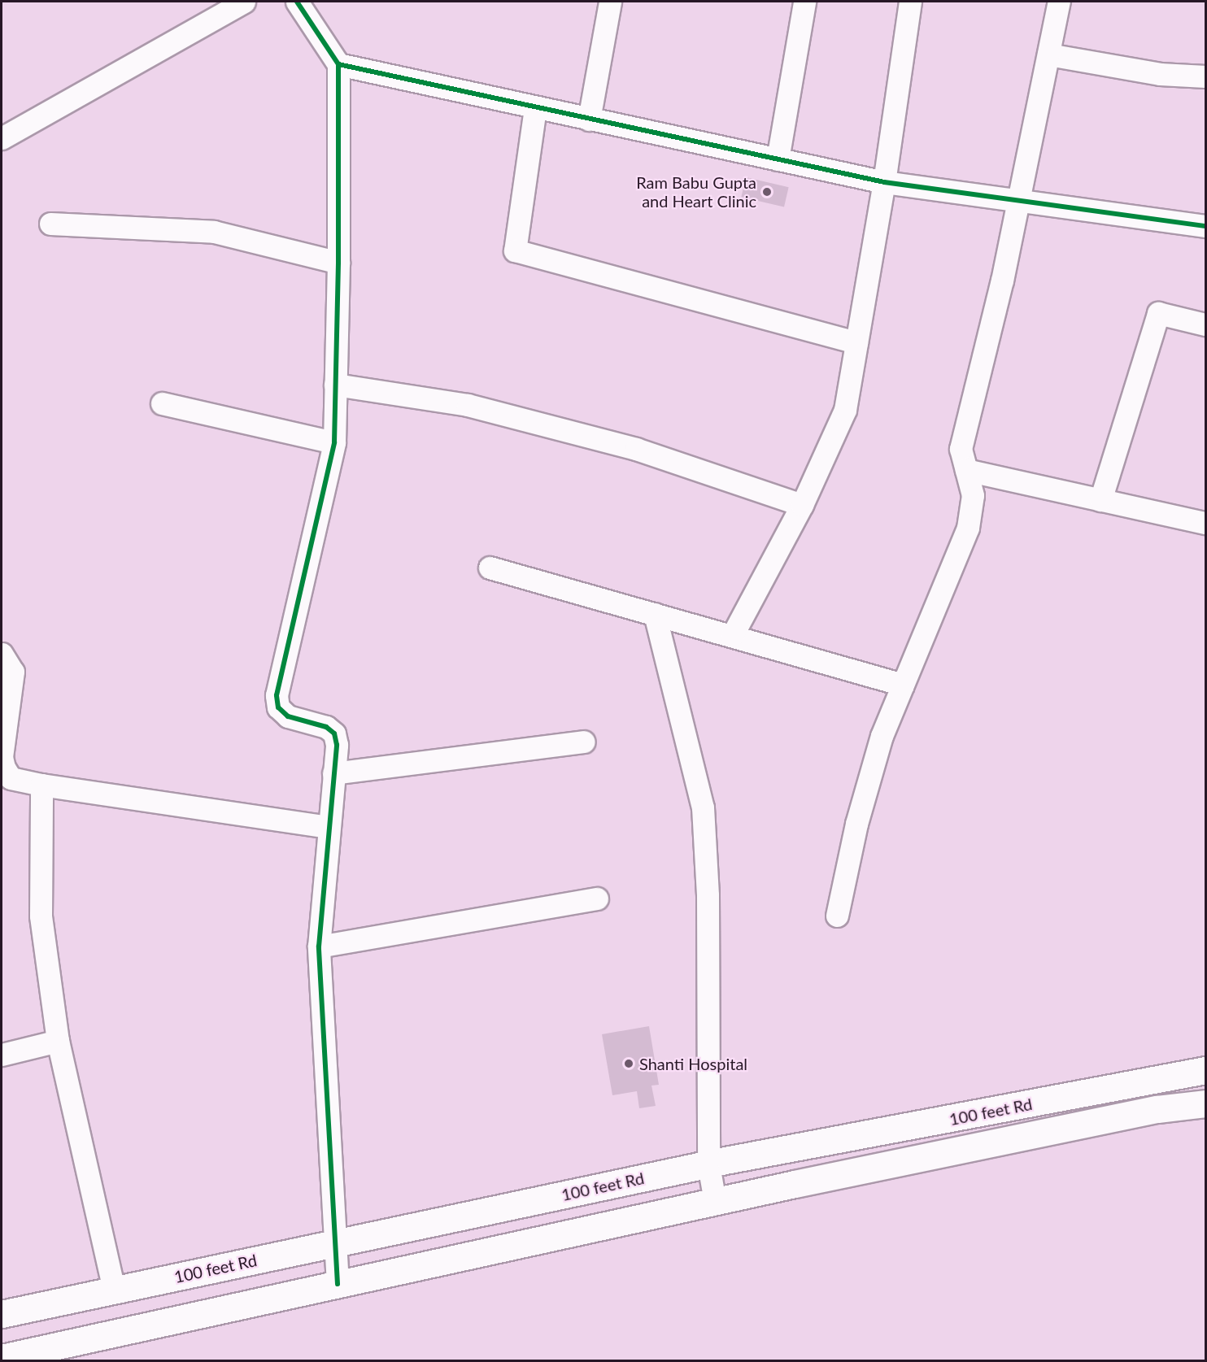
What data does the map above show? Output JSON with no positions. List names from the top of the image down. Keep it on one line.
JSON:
{"streets":{"main road":["100 feet Rd"]},"places":["Ram Babu Gupta and Heart Clinic","Shanti Hospital"]}
